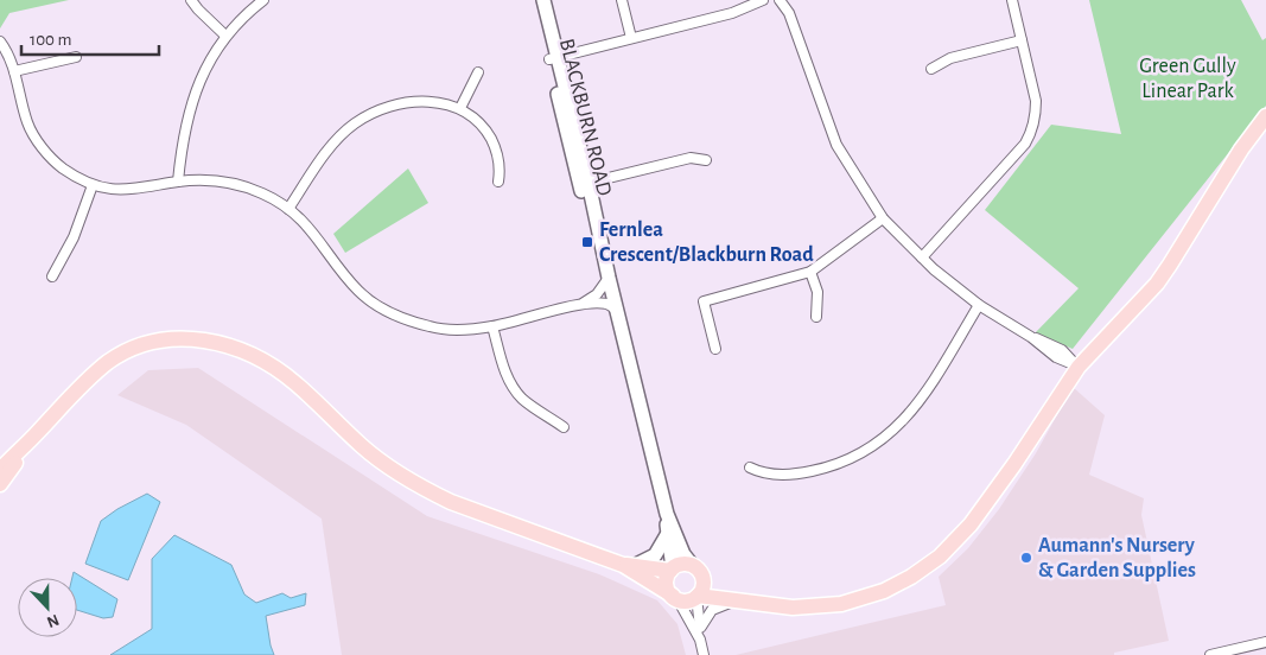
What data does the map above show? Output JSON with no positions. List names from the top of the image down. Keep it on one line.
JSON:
{"streets":{"main road":["BLACKBURN ROAD"]},"parks":["Green Gully Linear Park"],"places":{"transit":["Fernlea Crescent/Blackburn Road"],"other":["Aumann's Nursery & Garden Supplies"]},"scale_bar":"100 m","north":"bottom"}
